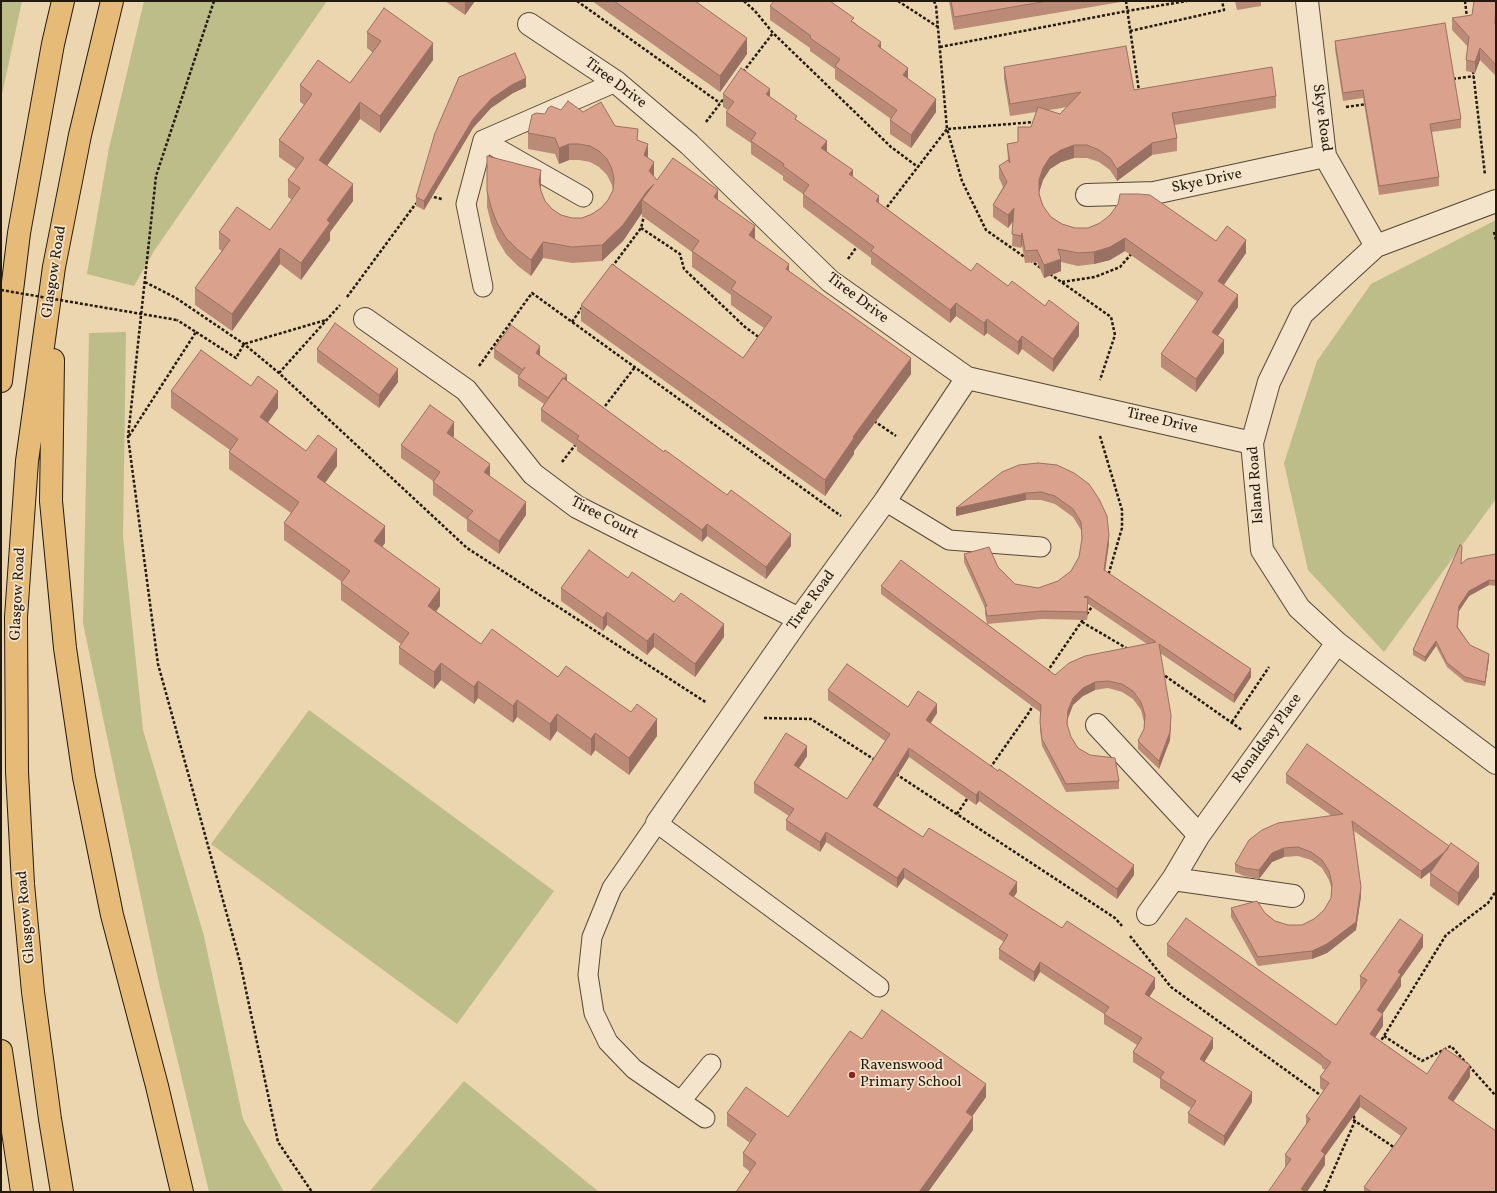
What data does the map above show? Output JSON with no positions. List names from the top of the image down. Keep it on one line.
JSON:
{"streets":{"main road":["Glasgow Road"],"street":["Tiree Drive","Skye Road","Skye Drive","Island Road","Tiree Court","Tiree Road","Ronaldsay Place"]},"crossings":[["Tiree Drive","Island Road"],["Tiree Drive","Tiree Road"],["Skye Road","Skye Drive"],["Skye Road","Island Road"],["Island Road","Ronaldsay Place"],["Tiree Court","Tiree Road"]],"places":["Ravenswood Primary School"]}
